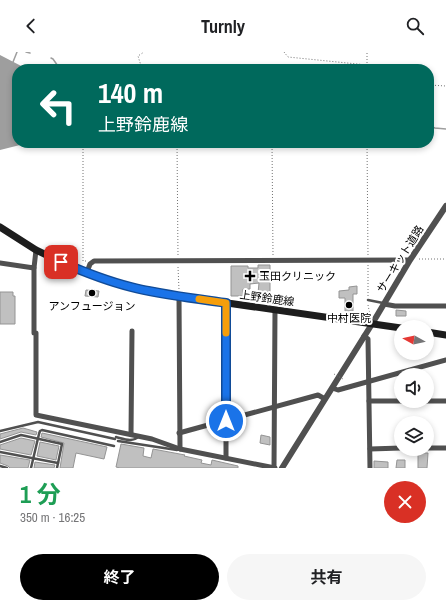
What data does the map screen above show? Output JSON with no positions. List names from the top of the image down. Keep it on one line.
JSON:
{"streets":{"main road":["上野鈴鹿線"],"street":["サーキット道路"]},"crossings":[["サーキット道路","上野鈴鹿線"]],"places":{"health":["玉田クリニック"],"other":["アンフュージョン","中村医院"]},"north":"left","page":{"header":"Turnly","turn":["140 m","上野鈴鹿線"],"heading":["1 分","350 m · 16:25"],"buttons":["終了","共有"]}}
